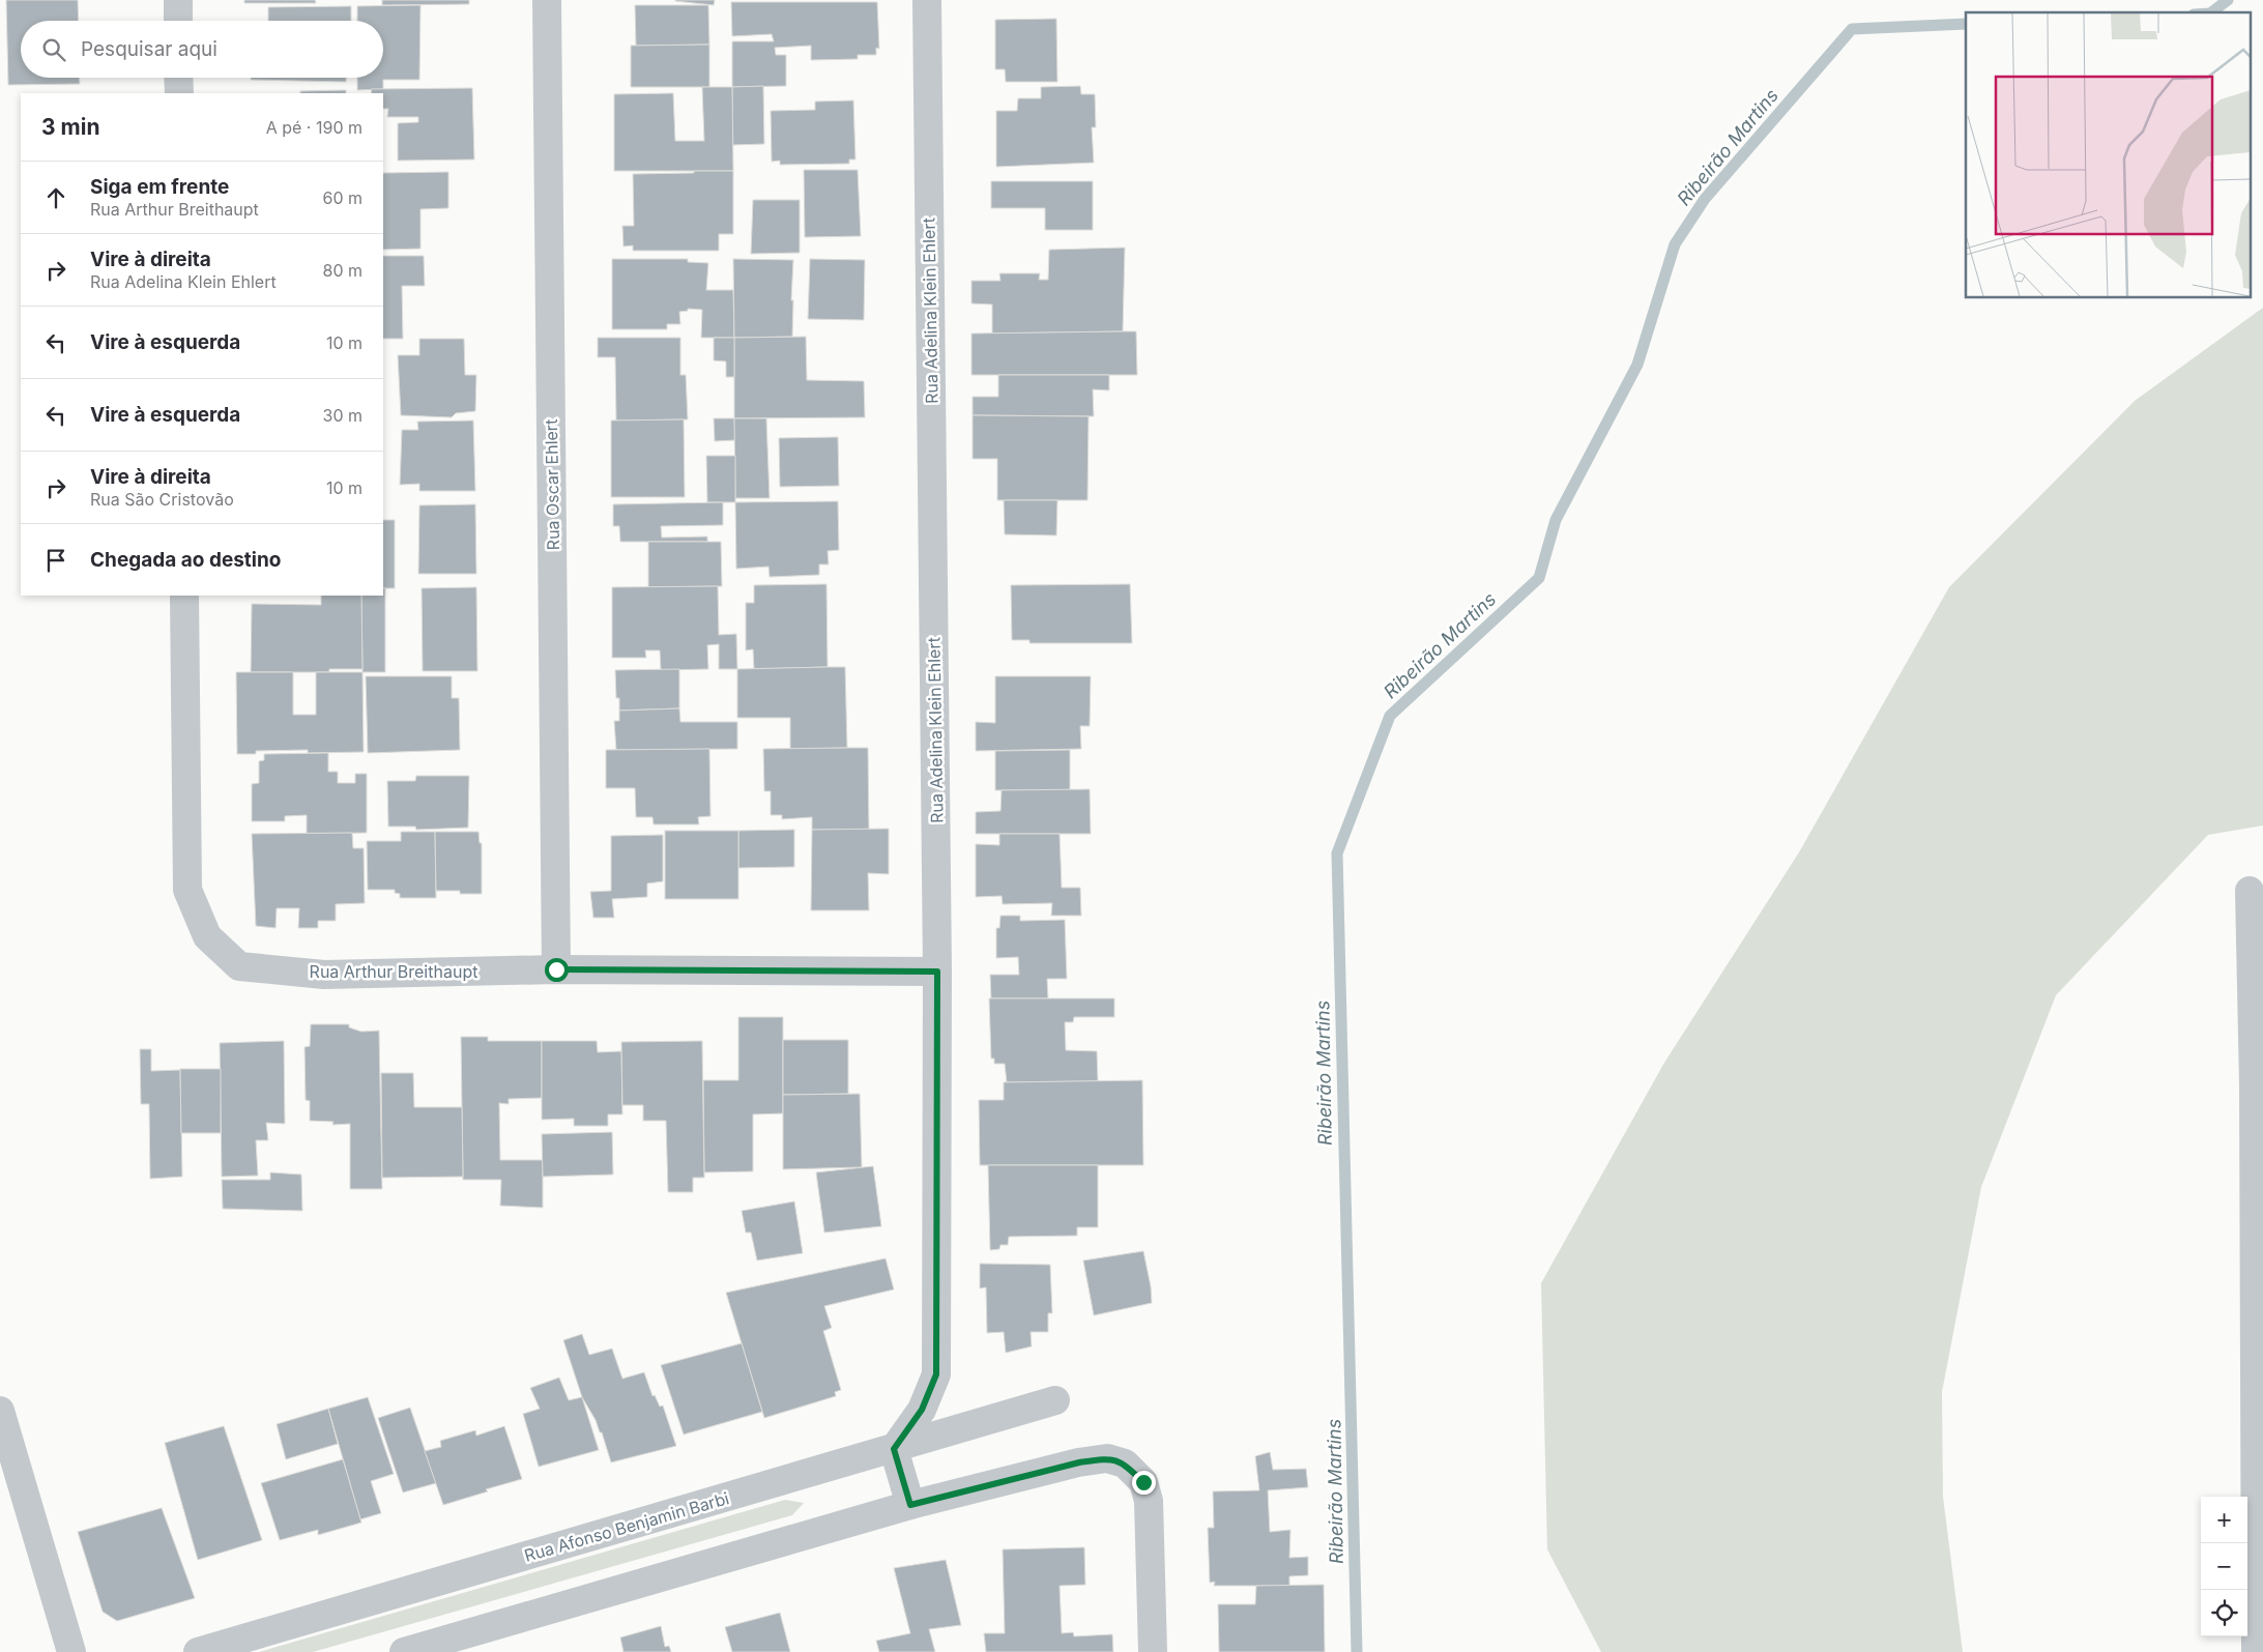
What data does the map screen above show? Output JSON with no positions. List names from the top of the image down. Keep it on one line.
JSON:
{"streets":{"street":["Rua Adelina Klein Ehlert","Rua Oscar Ehlert","Rua Arthur Breithaupt","Rua Afonso Benjamin Barbi"]},"crossings":[["Rua Adelina Klein Ehlert","Rua Arthur Breithaupt"],["Rua Adelina Klein Ehlert","Rua Afonso Benjamin Barbi"],["Rua Oscar Ehlert","Rua Arthur Breithaupt"]],"water":["Ribeirão Martins"],"page":{"search":"Pesquisar aqui","heading":["3 min","A pé · 190 m"],"list":[["Siga em frente","Rua Arthur Breithaupt","60 m"],["Vire à direita","Rua Adelina Klein Ehlert","80 m"],["Vire à esquerda","10 m"],["Vire à esquerda","30 m"],["Vire à direita","Rua São Cristovão","10 m"],"Chegada ao destino"],"map_buttons":["+","−"]}}
